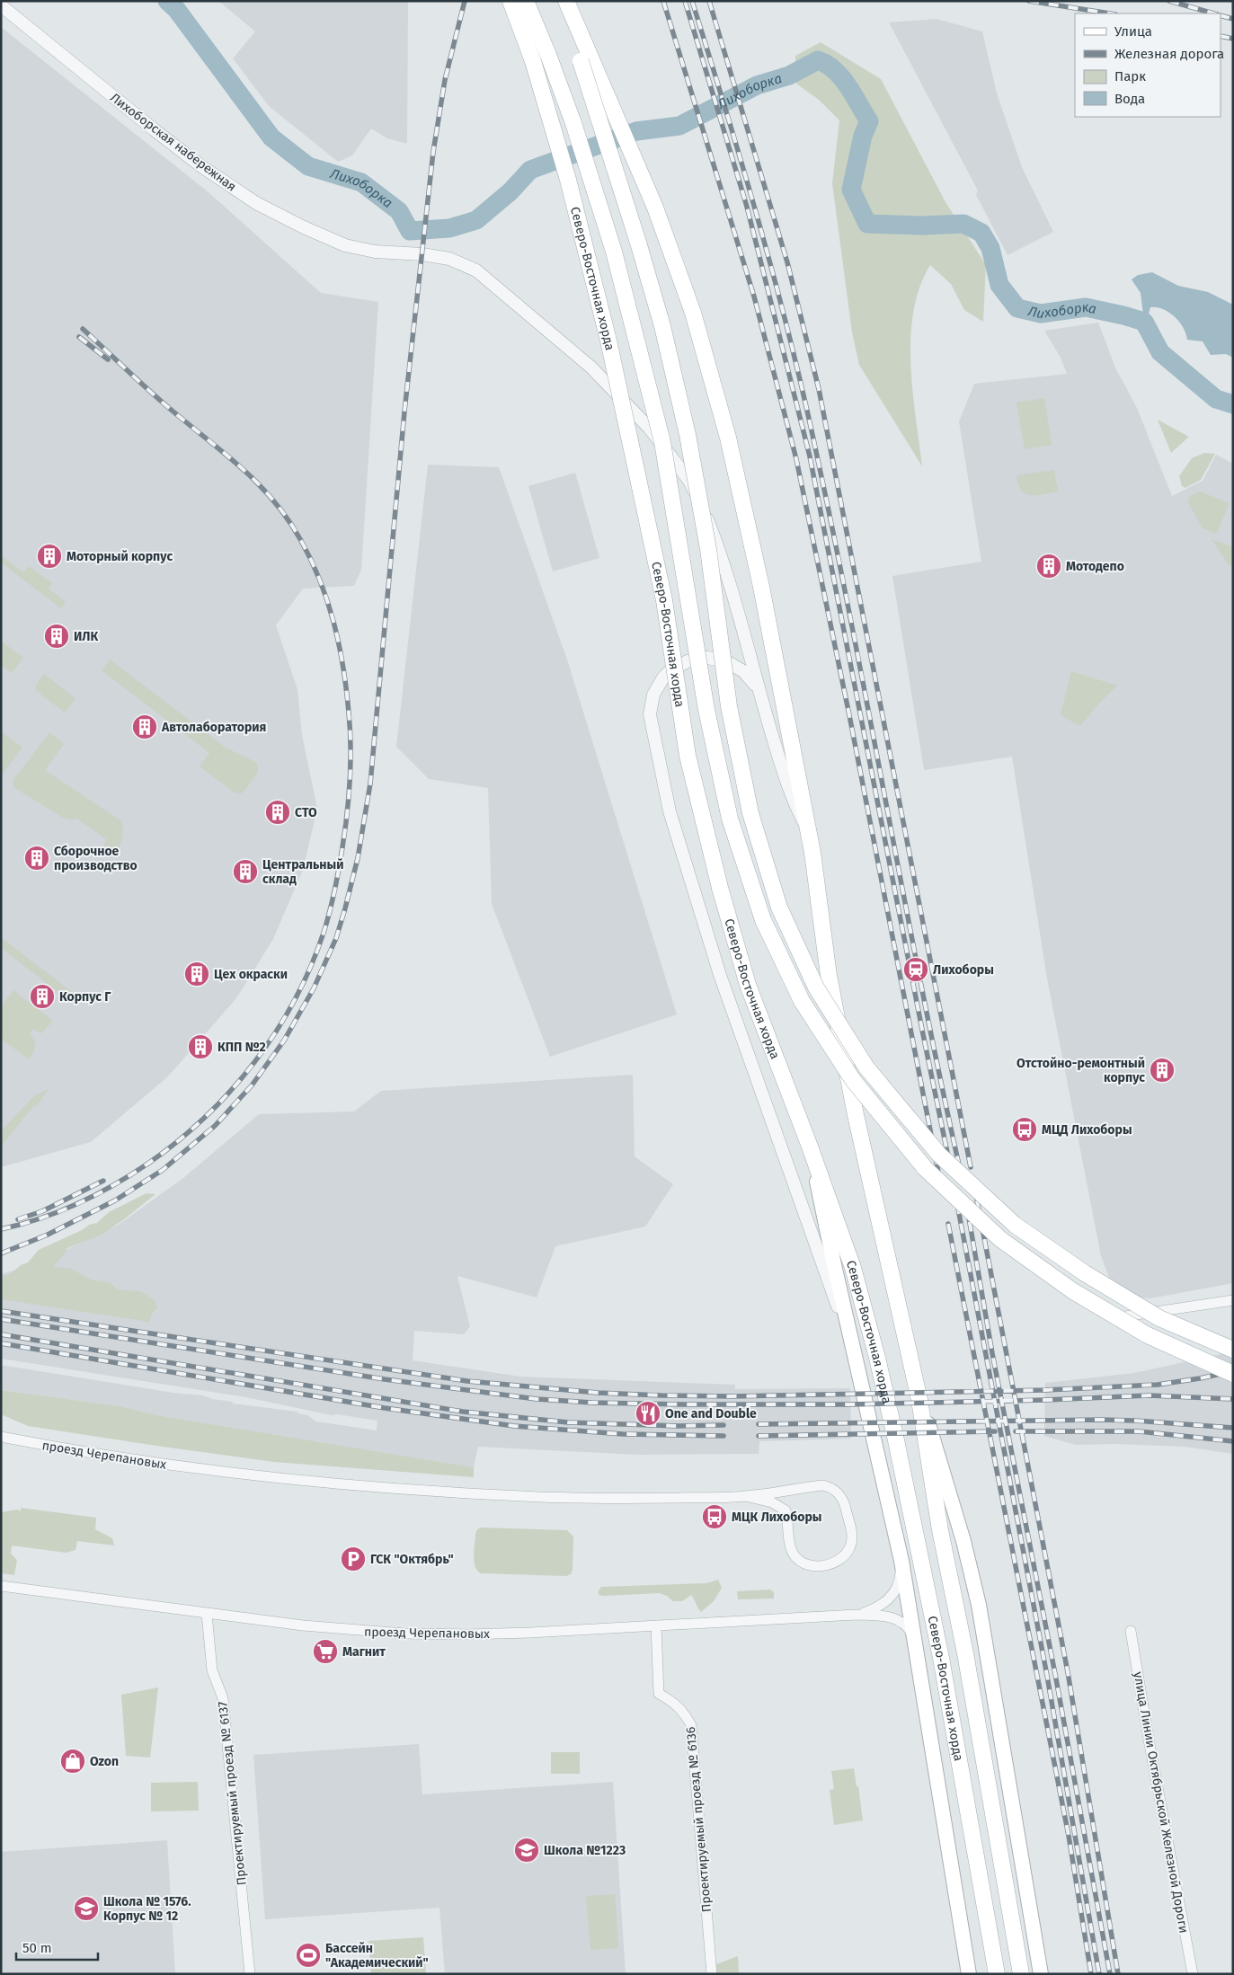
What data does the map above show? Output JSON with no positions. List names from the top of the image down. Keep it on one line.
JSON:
{"streets":{"main road":["Северо-Восточная хорда"],"street":["Лихоборская набережная","проезд Черепановых","Проектируемый проезд № 6137","улица Линии Октябрьской Железной Дороги","Проектируемый проезд № 6136"]},"crossings":[["проезд Черепановых","Проектируемый проезд № 6137"],["проезд Черепановых","Проектируемый проезд № 6136"]],"water":["Лихоборка"],"places":{"building":["Моторный корпус","Мотодепо","ИЛК","Автолаборатория","СТО","Сборочное производство","Центральный склад","Цех окраски","Корпус Г","КПП №2","Отстойно-ремонтный корпус"],"station":["Лихоборы"],"bus stop":["МЦД Лихоборы","МЦК Лихоборы"],"restaurant":["One and Double"],"parking":["ГСК \"Октябрь\""],"supermarket":["Магнит"],"shop":["Ozon"],"school or university":["Школа №1223","Школа № 1576. Корпус № 12"],"sports":["Бассейн \"Академический\""]},"legend":["Улица","Железная дорога","Парк","Вода"],"scale_bar":"50 m"}
